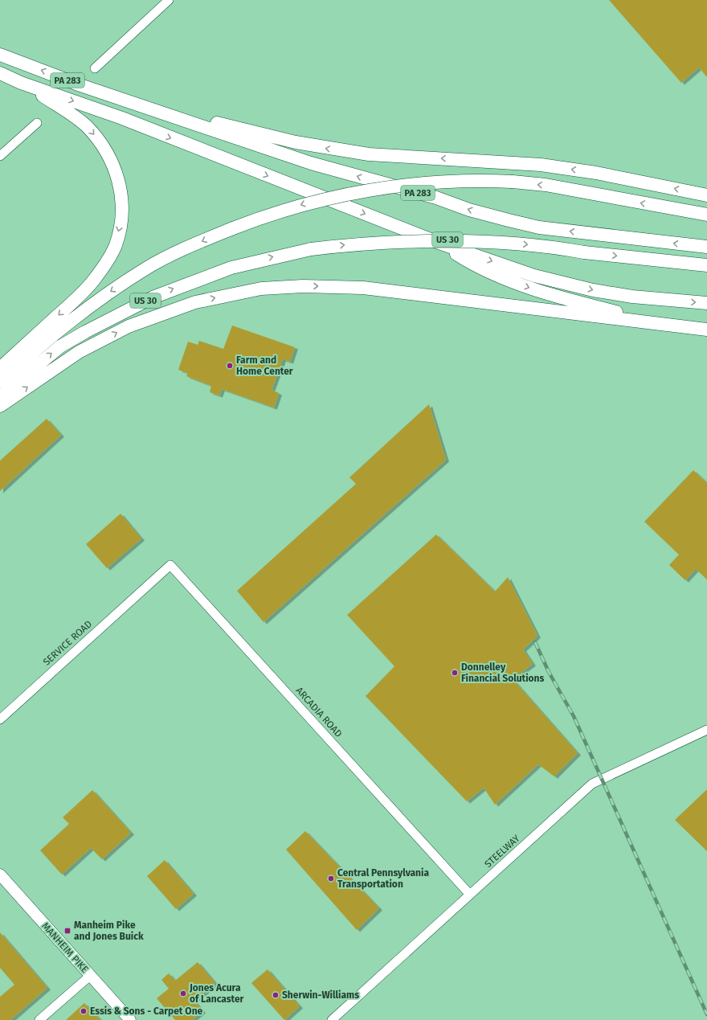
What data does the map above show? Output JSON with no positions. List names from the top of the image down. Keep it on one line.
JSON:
{"streets":{"highway":["PA 283","US 30"],"main road":["MANHEIM PIKE"],"street":["SERVICE ROAD","ARCADIA ROAD","STEELWAY"]},"crossings":[["SERVICE ROAD","ARCADIA ROAD"],["ARCADIA ROAD","STEELWAY"]],"places":{"other":["Farm and Home Center","Donnelley Financial Solutions","Central Pennsylvania Transportation","Jones Acura of Lancaster","Sherwin-Williams","Essis & Sons - Carpet One"],"transit":["Manheim Pike and Jones Buick"]}}
